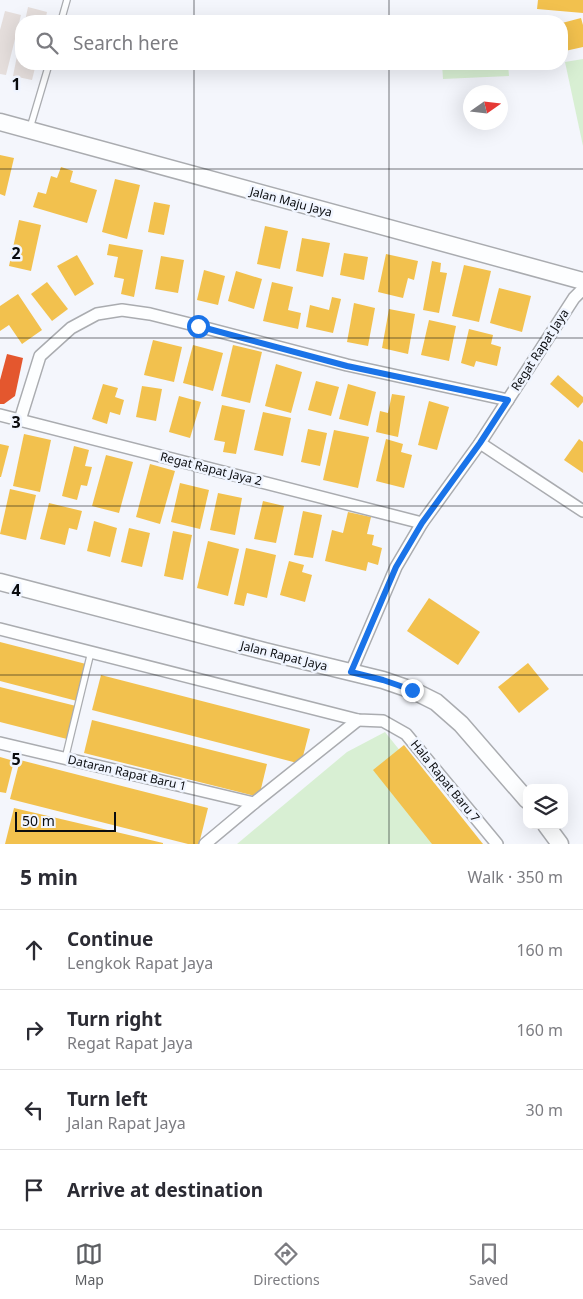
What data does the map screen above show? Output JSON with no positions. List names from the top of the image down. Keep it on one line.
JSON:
{"streets":{"street":["Jalan Maju Jaya","Regat Rapat Jaya","Regat Rapat Jaya 2","Jalan Rapat Jaya","Dataran Rapat Baru 1","Hala Rapat Baru 7"]},"crossings":[["Regat Rapat Jaya","Regat Rapat Jaya 2"],["Regat Rapat Jaya","Jalan Rapat Jaya"]],"scale_bar":"50 m","north":"right","page":{"search":"Search here","scale":"50 m","heading":["5 min","Walk · 350 m"],"list":[["Continue","Lengkok Rapat Jaya","160 m"],["Turn right","Regat Rapat Jaya","160 m"],["Turn left","Jalan Rapat Jaya","30 m"],"Arrive at destination"],"nav":["Map","Directions","Saved"]},"grid":{"rows":["1","2","3","4","5"]}}
